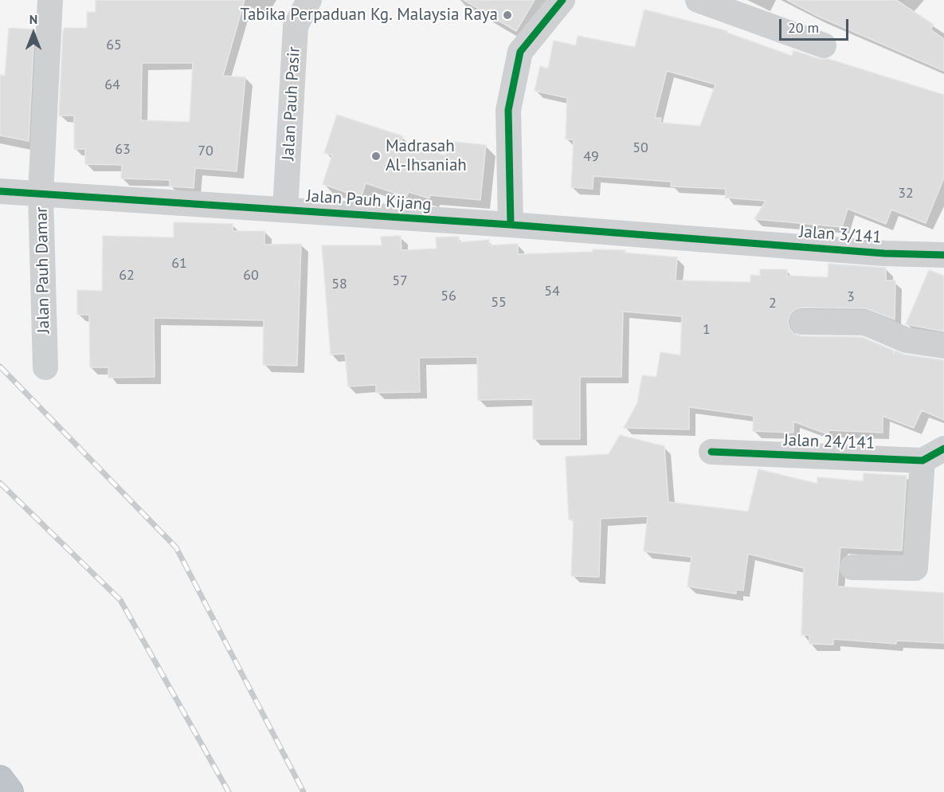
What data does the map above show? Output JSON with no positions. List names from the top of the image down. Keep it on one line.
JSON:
{"streets":{"street":["Jalan Pauh Pasir","Jalan Pauh Kijang","Jalan 3/141","Jalan Pauh Damar","Jalan 24/141"]},"crossings":[["Jalan Pauh Pasir","Jalan Pauh Kijang"],["Jalan Pauh Kijang","Jalan 3/141"],["Jalan Pauh Kijang","Jalan Pauh Damar"]],"places":["Tabika Perpaduan Kg. Malaysia Raya","Madrasah Al-Ihsaniah"],"house_numbers":["65","64","50","63","70","49","32","61","62","60","57","58","54","56","3","55","2","1"],"scale_bar":"20 m","north":"top"}
